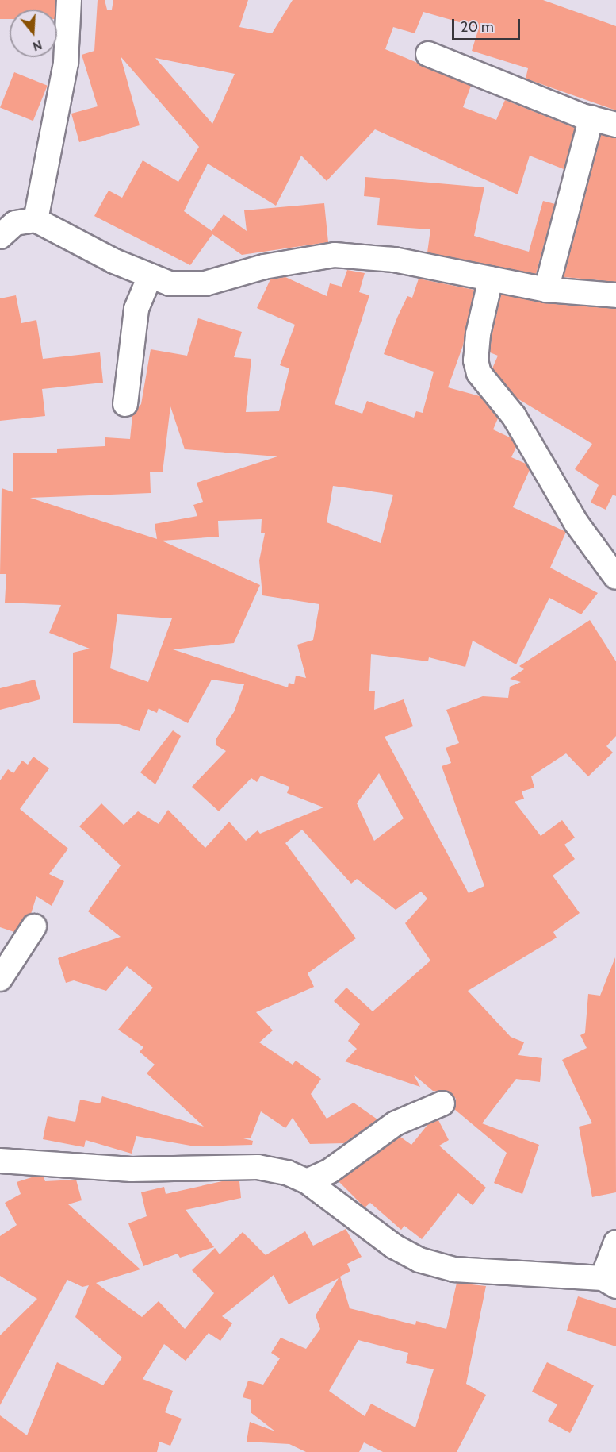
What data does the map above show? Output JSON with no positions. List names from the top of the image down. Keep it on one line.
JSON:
{"scale_bar":"20 m","north":"bottom"}
